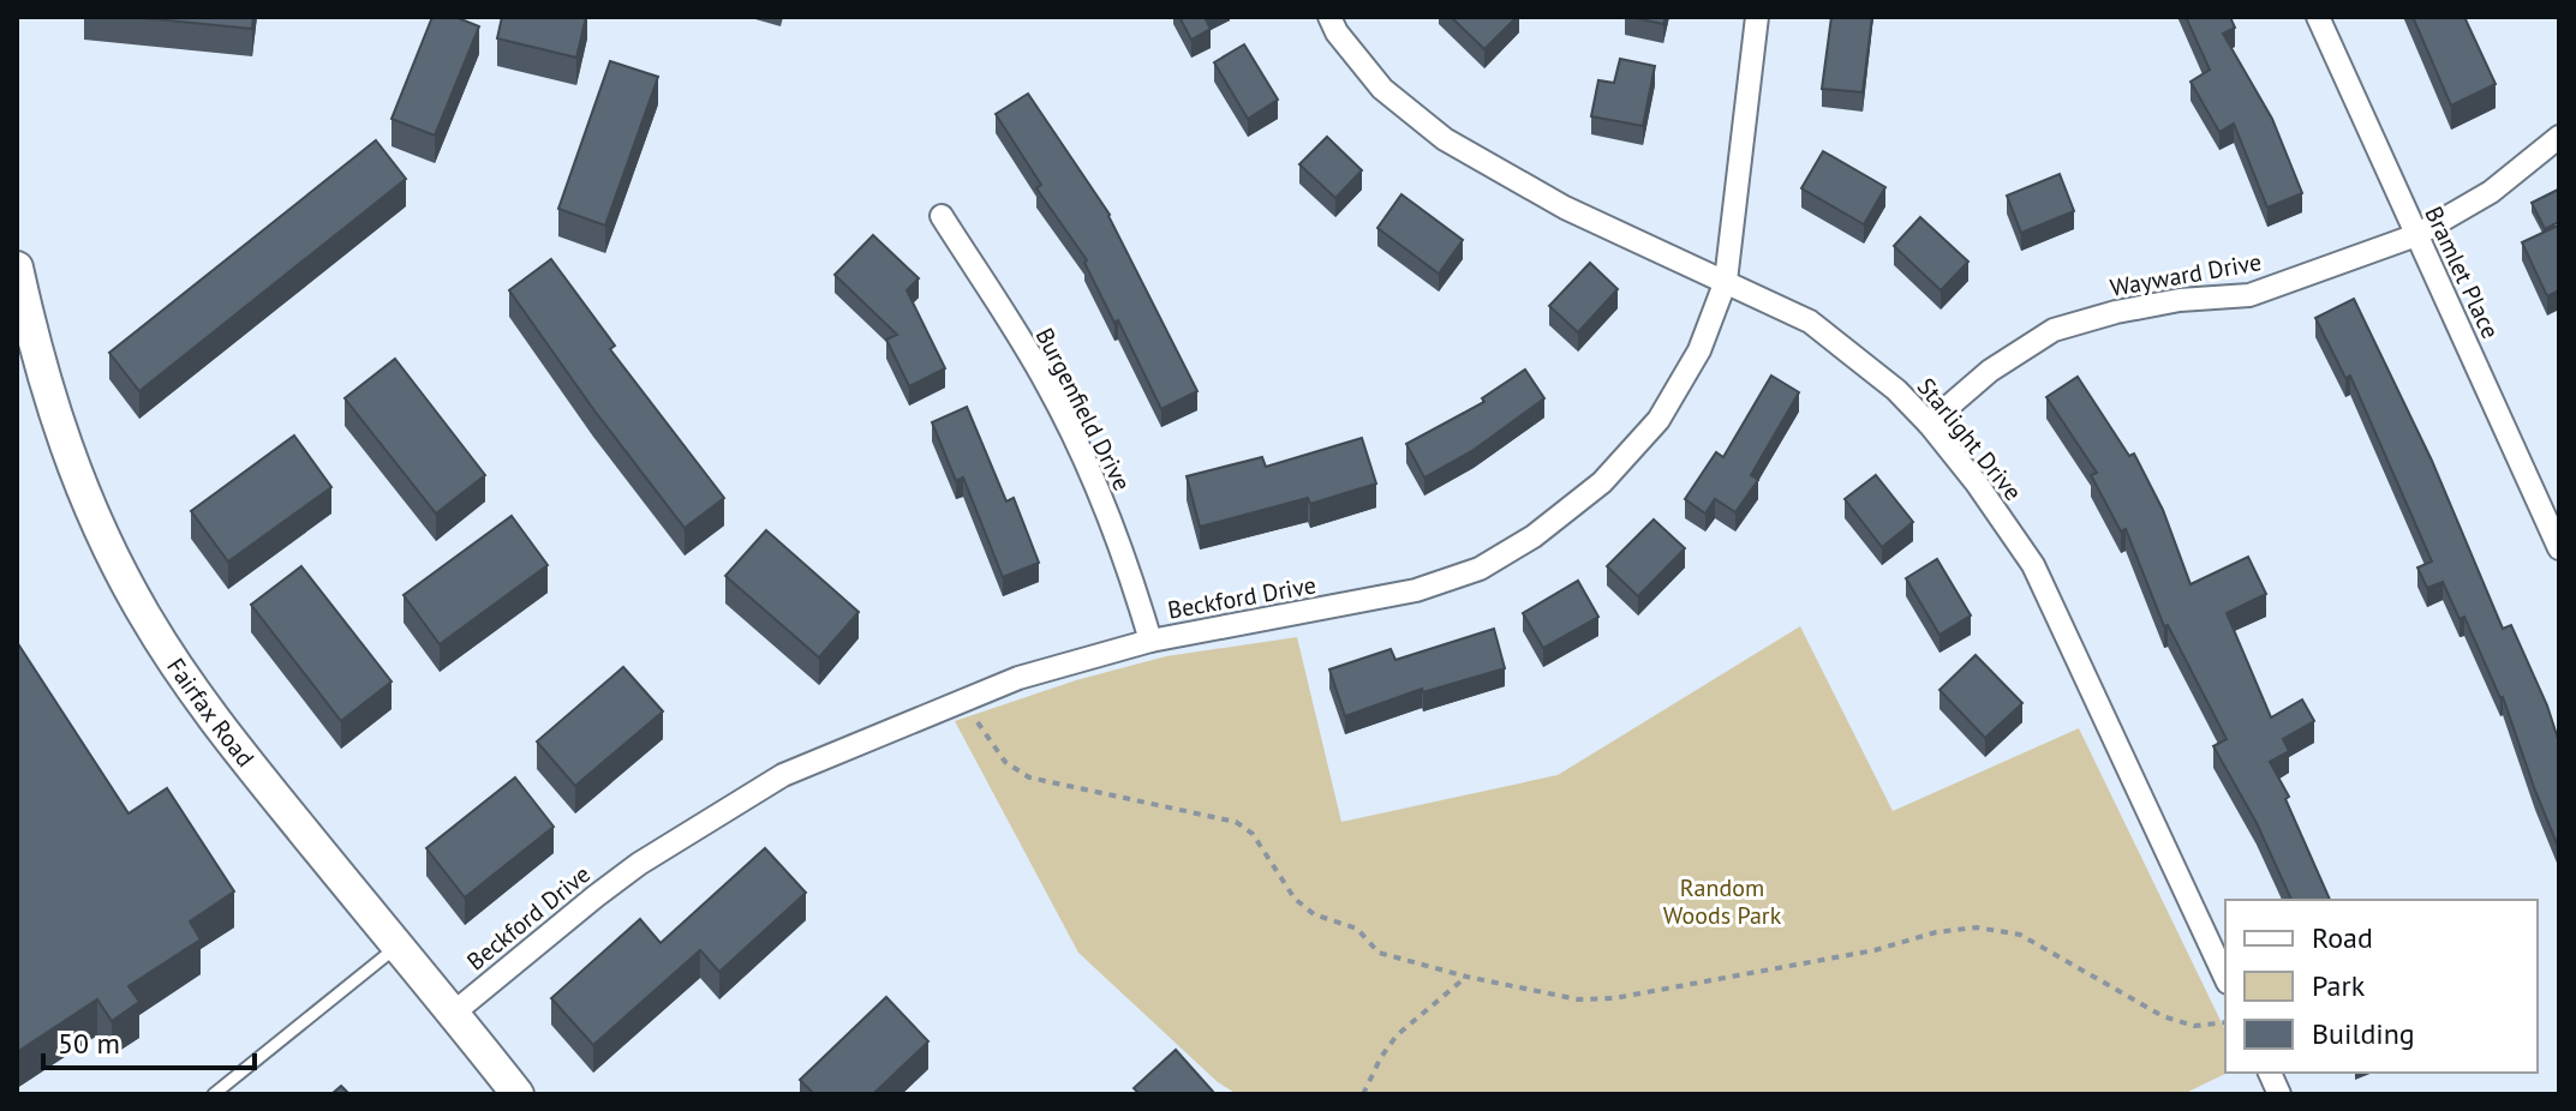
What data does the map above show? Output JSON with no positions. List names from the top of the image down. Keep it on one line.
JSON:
{"streets":{"street":["Bramlet Place","Wayward Drive","Burgenfield Drive","Starlight Drive","Beckford Drive","Fairfax Road"]},"crossings":[["Bramlet Place","Wayward Drive"],["Wayward Drive","Starlight Drive"],["Burgenfield Drive","Beckford Drive"],["Starlight Drive","Beckford Drive"],["Beckford Drive","Fairfax Road"]],"parks":["Random Woods Park"],"legend":["Road","Park","Building"],"scale_bar":"50 m"}
